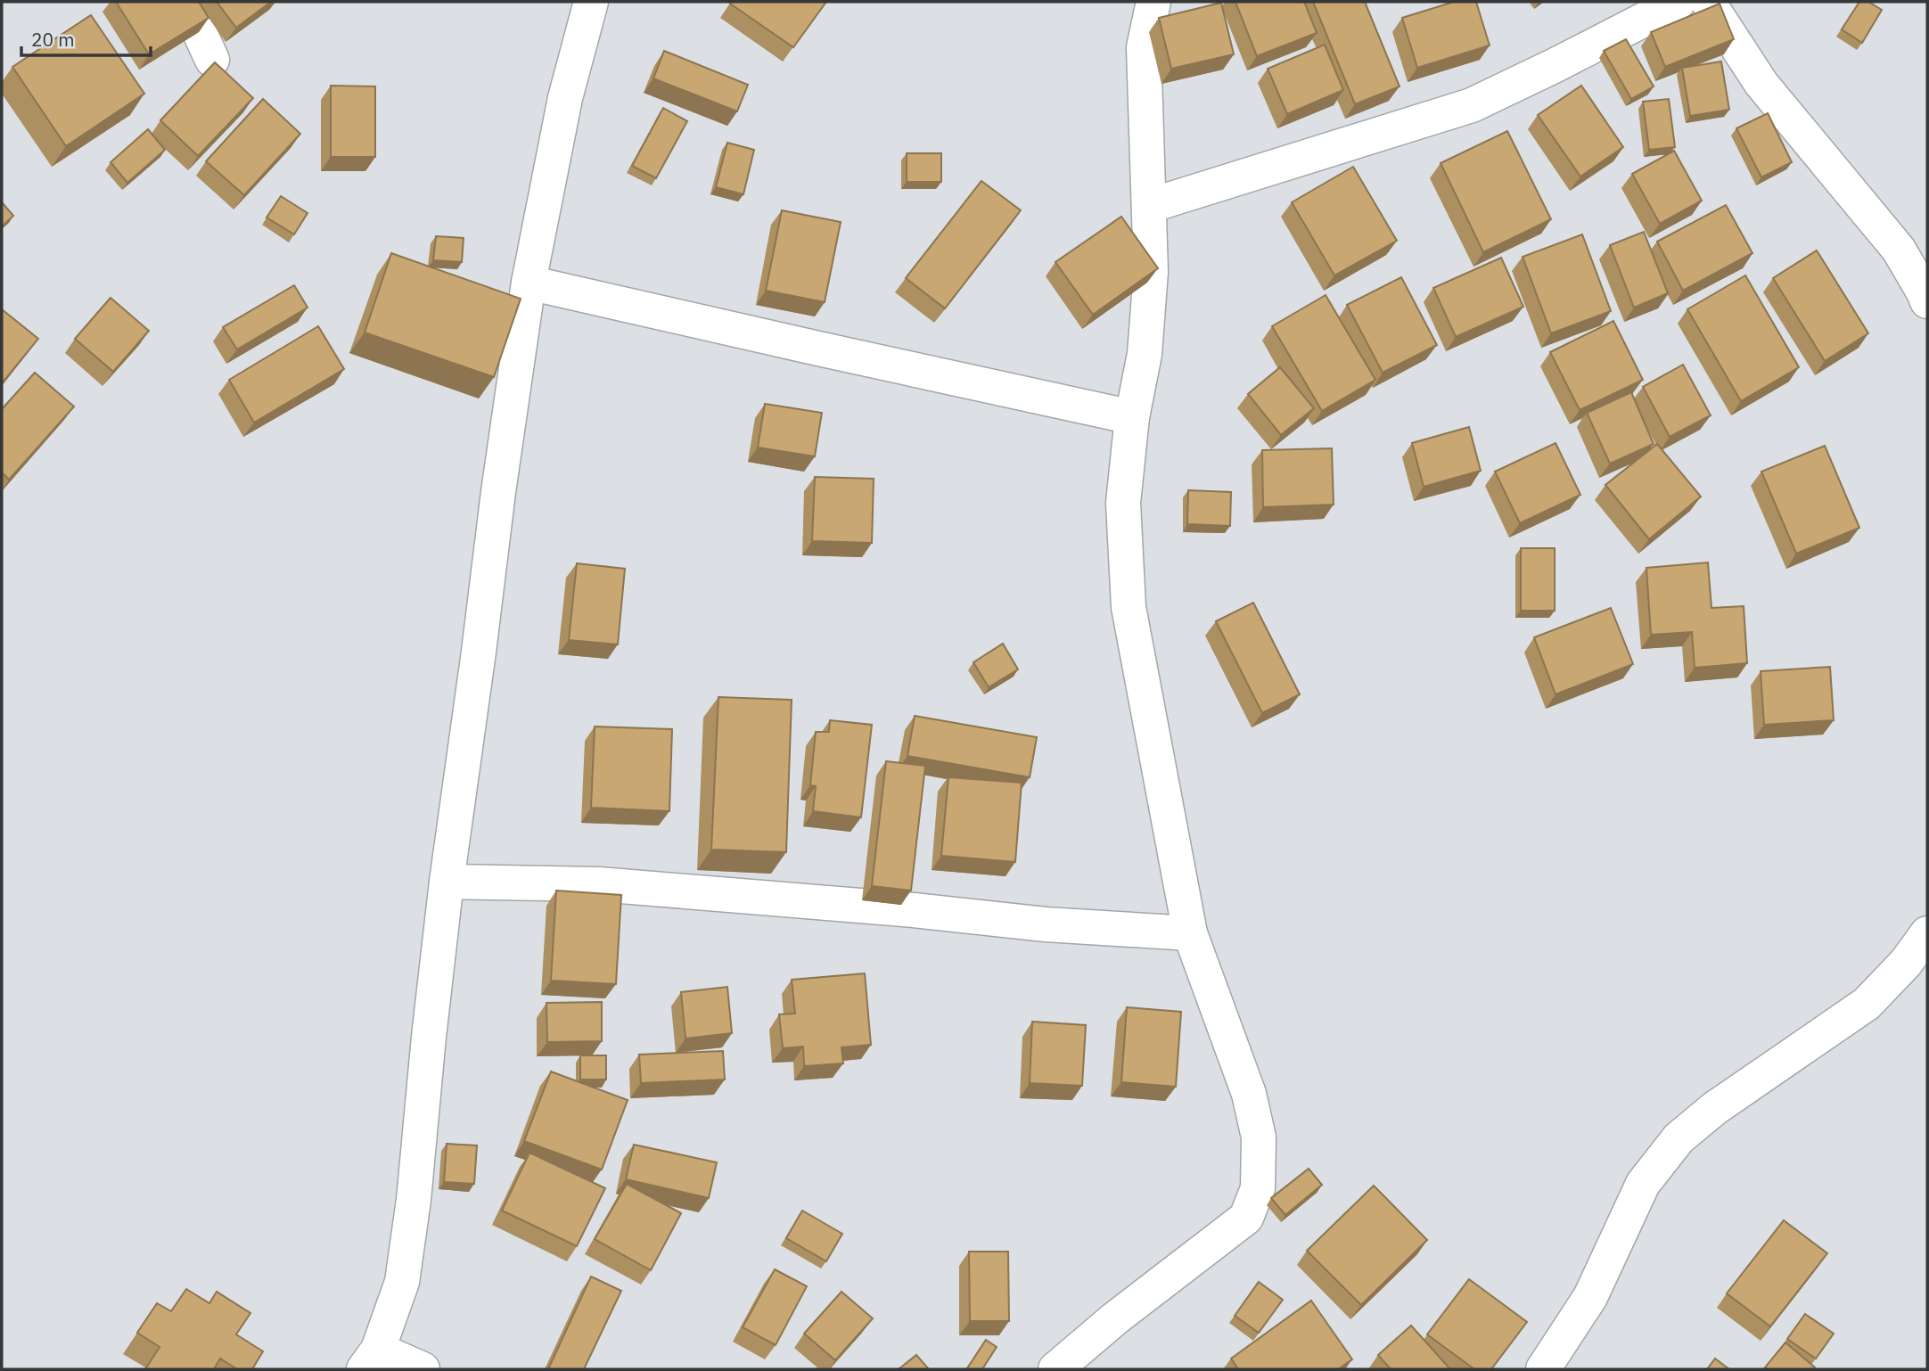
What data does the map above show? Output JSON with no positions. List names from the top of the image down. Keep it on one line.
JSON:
{"scale_bar":"20 m"}
